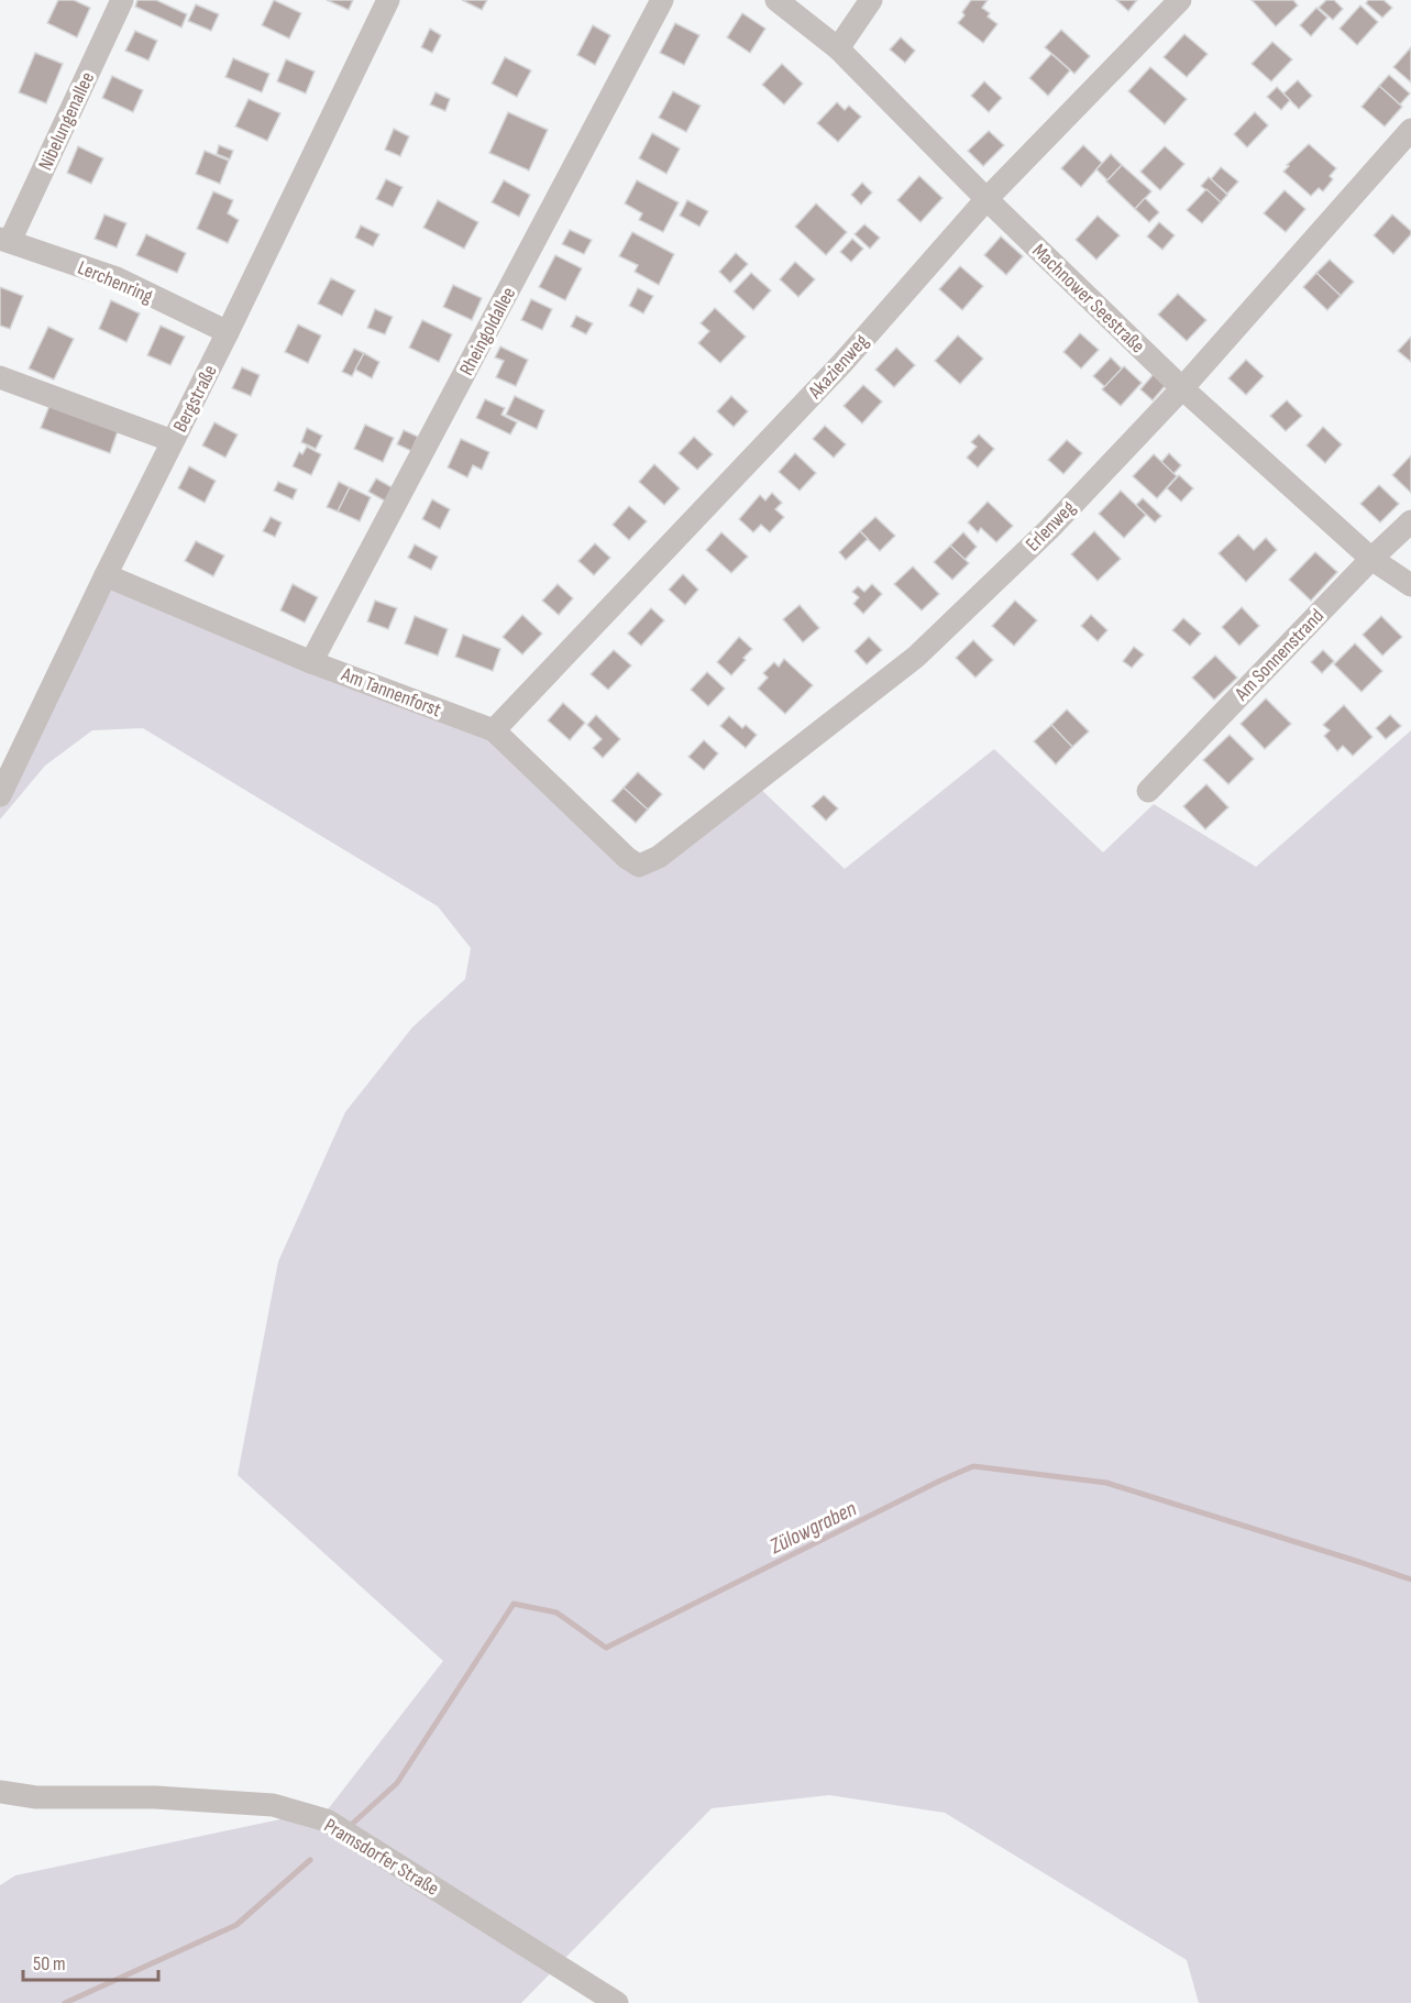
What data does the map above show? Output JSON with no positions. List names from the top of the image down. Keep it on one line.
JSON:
{"streets":{"street":["Nibelungenallee","Lerchenring","Machnower Seestraße","Rheingoldallee","Akazienweg","Bergstraße","Erlenweg","Am Sonnenstrand","Am Tannenforst","Pramsdorfer Straße"]},"crossings":[["Nibelungenallee","Lerchenring"],["Lerchenring","Bergstraße"],["Machnower Seestraße","Akazienweg"],["Machnower Seestraße","Erlenweg"],["Machnower Seestraße","Am Sonnenstrand"],["Rheingoldallee","Am Tannenforst"],["Akazienweg","Am Tannenforst"],["Bergstraße","Am Tannenforst"],["Erlenweg","Am Tannenforst"]],"water":["Zülowgraben"],"scale_bar":"50 m"}
